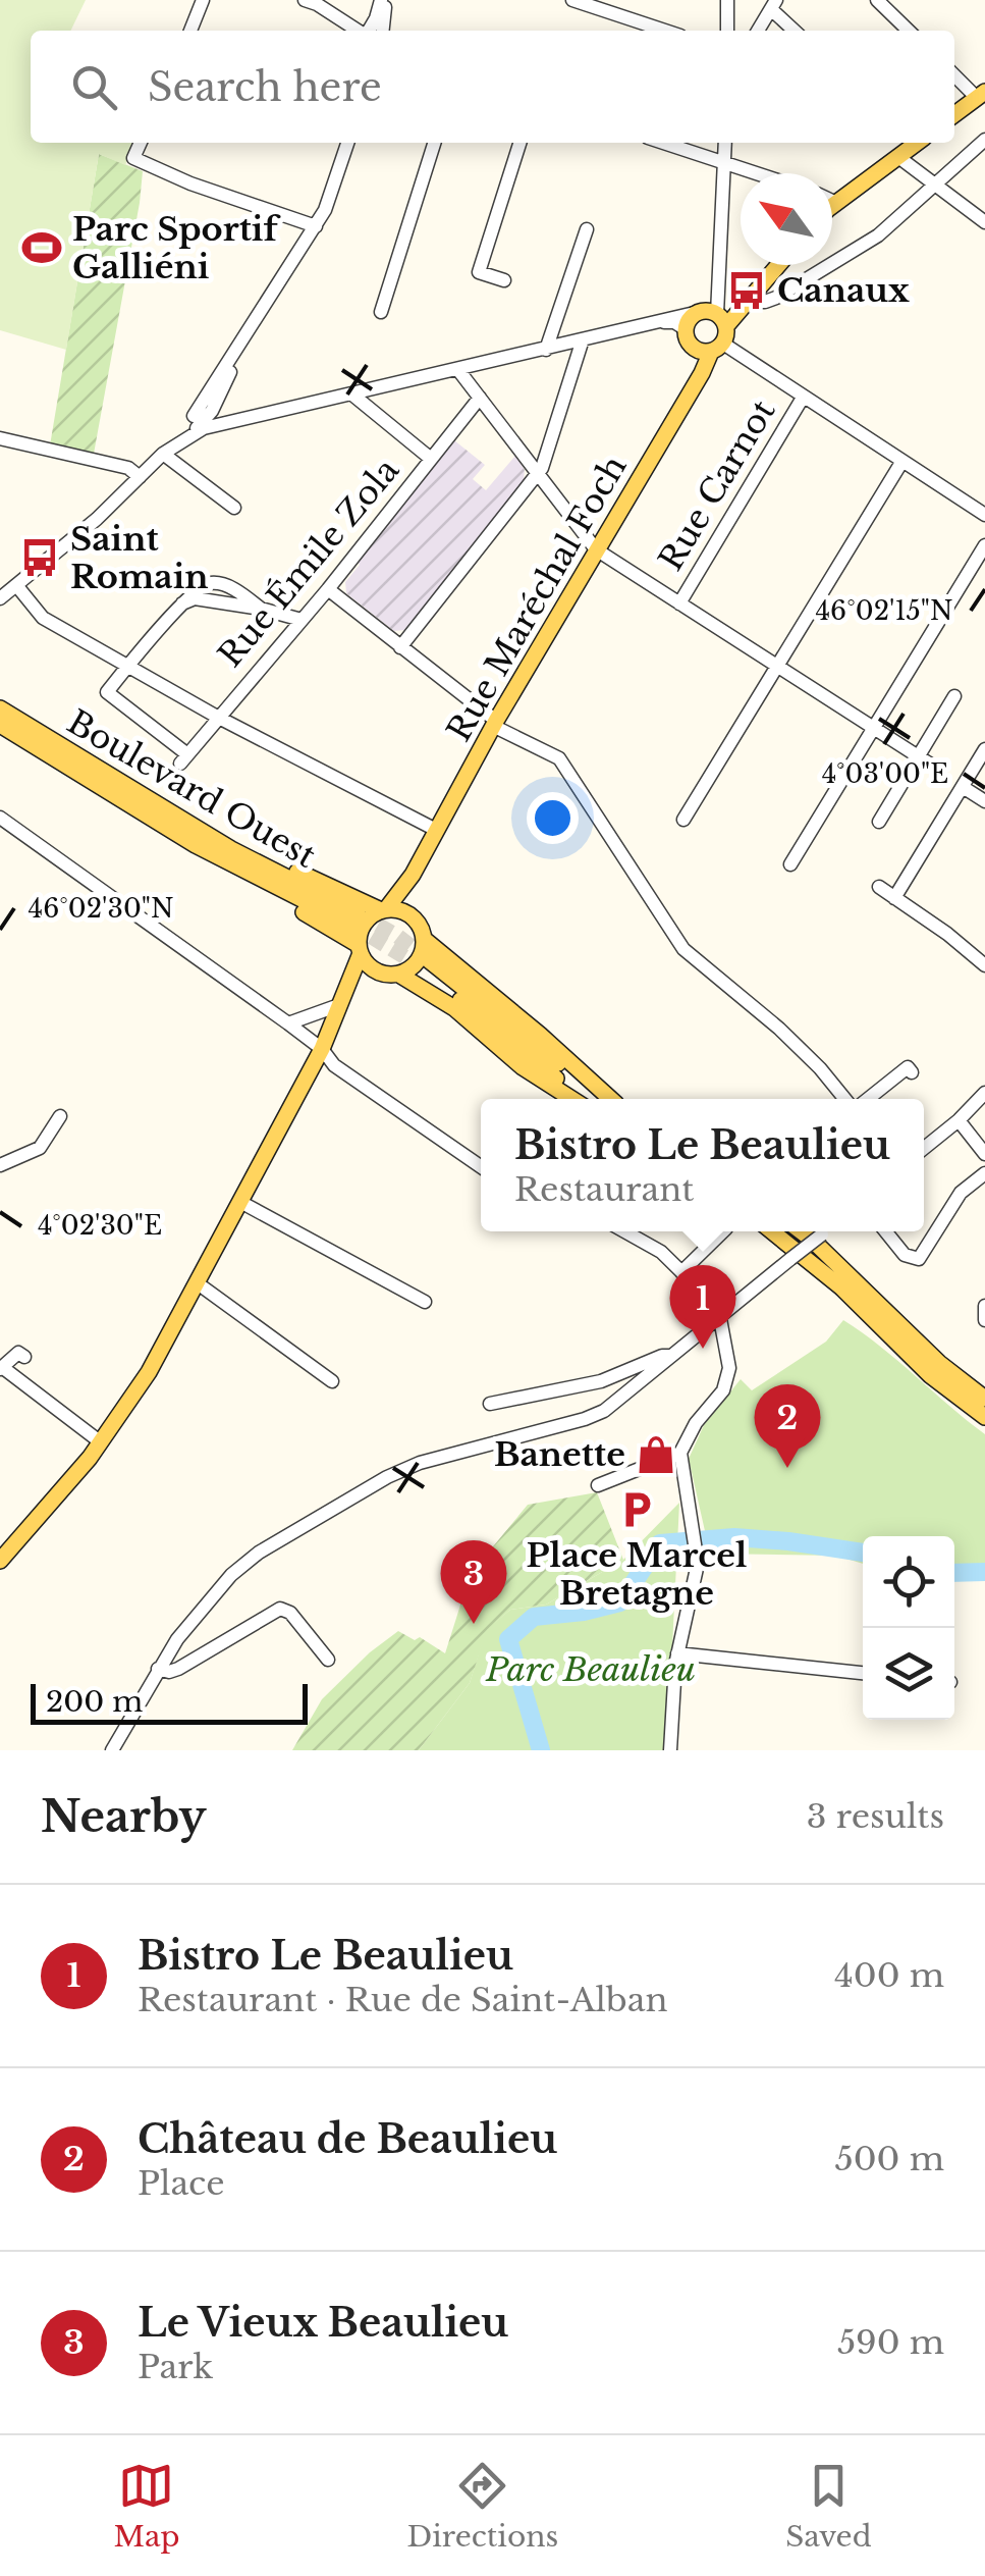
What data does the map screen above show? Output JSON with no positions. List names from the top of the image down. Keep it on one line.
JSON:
{"streets":{"main road":["Rue Maréchal Foch","Boulevard Ouest"],"street":["Rue Carnot","Rue Émile Zola"]},"parks":["Parc Beaulieu"],"places":{"sports":["Parc Sportif Galliéni"],"bus stop":["Canaux","Saint Romain"],"shop":["Banette"],"parking":["Place Marcel Bretagne"]},"scale_bar":"200 m","north":"top left","page":{"search":"Search here","popup":["Bistro Le Beaulieu","Restaurant"],"pins":["1","2","3"],"scale":"200 m","heading":["Nearby","3 results"],"list":[{"mark":"1","name":"Bistro Le Beaulieu","note":"Restaurant · Rue de Saint-Alban","value":"400 m"},{"mark":"2","name":"Château de Beaulieu","note":"Place","value":"500 m"},{"mark":"3","name":"Le Vieux Beaulieu","note":"Park","value":"590 m"}],"nav":["Map","Directions","Saved"]},"coordinates":["46°02'15\"N","4°03'00\"E","46°02'30\"N","4°02'30\"E"]}
